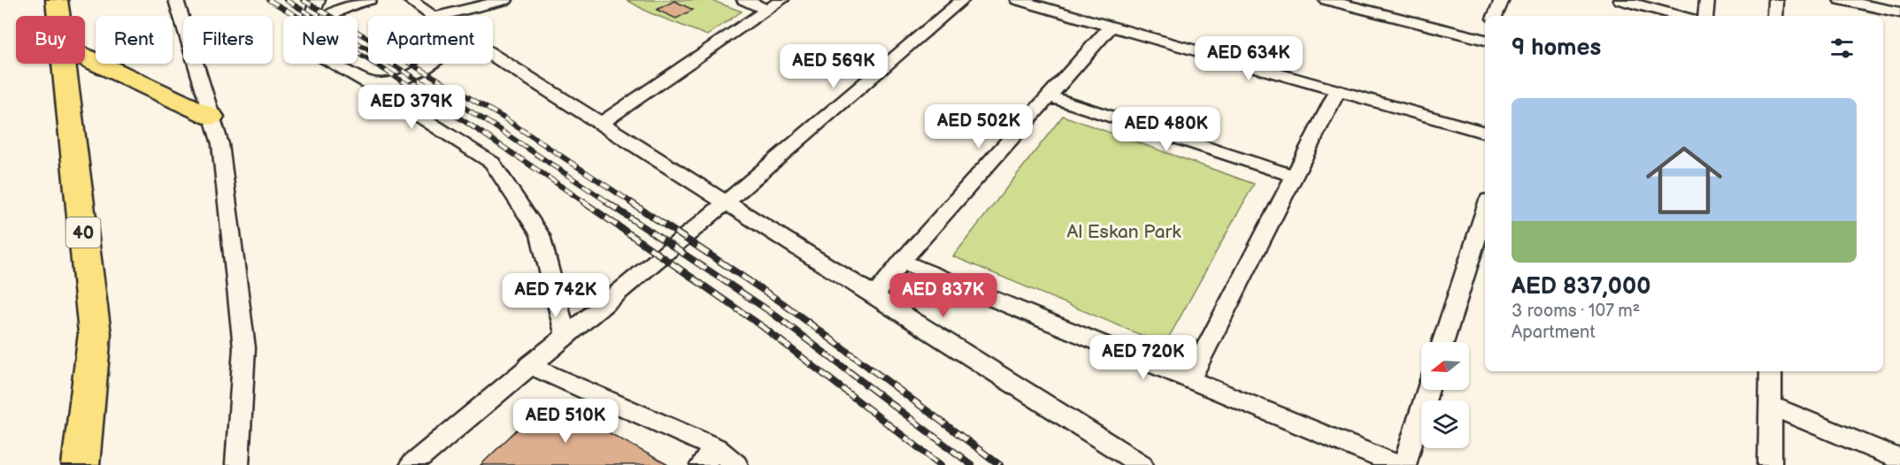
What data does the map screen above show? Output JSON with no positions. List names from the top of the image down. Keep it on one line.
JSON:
{"streets":{"highway":["40"]},"parks":["Al Eskan Park"],"north":"left","page":{"chip":["Buy","Rent","Filters","New","Apartment"],"heading":"9 homes","price":["AED 634K","AED 569K","AED 379K","AED 502K","AED 480K","AED 742K","AED 837K","AED 720K","AED 510K"],"list":[{"name":"AED 837,000","note":"3 rooms · 107 m² · Apartment"}]}}
